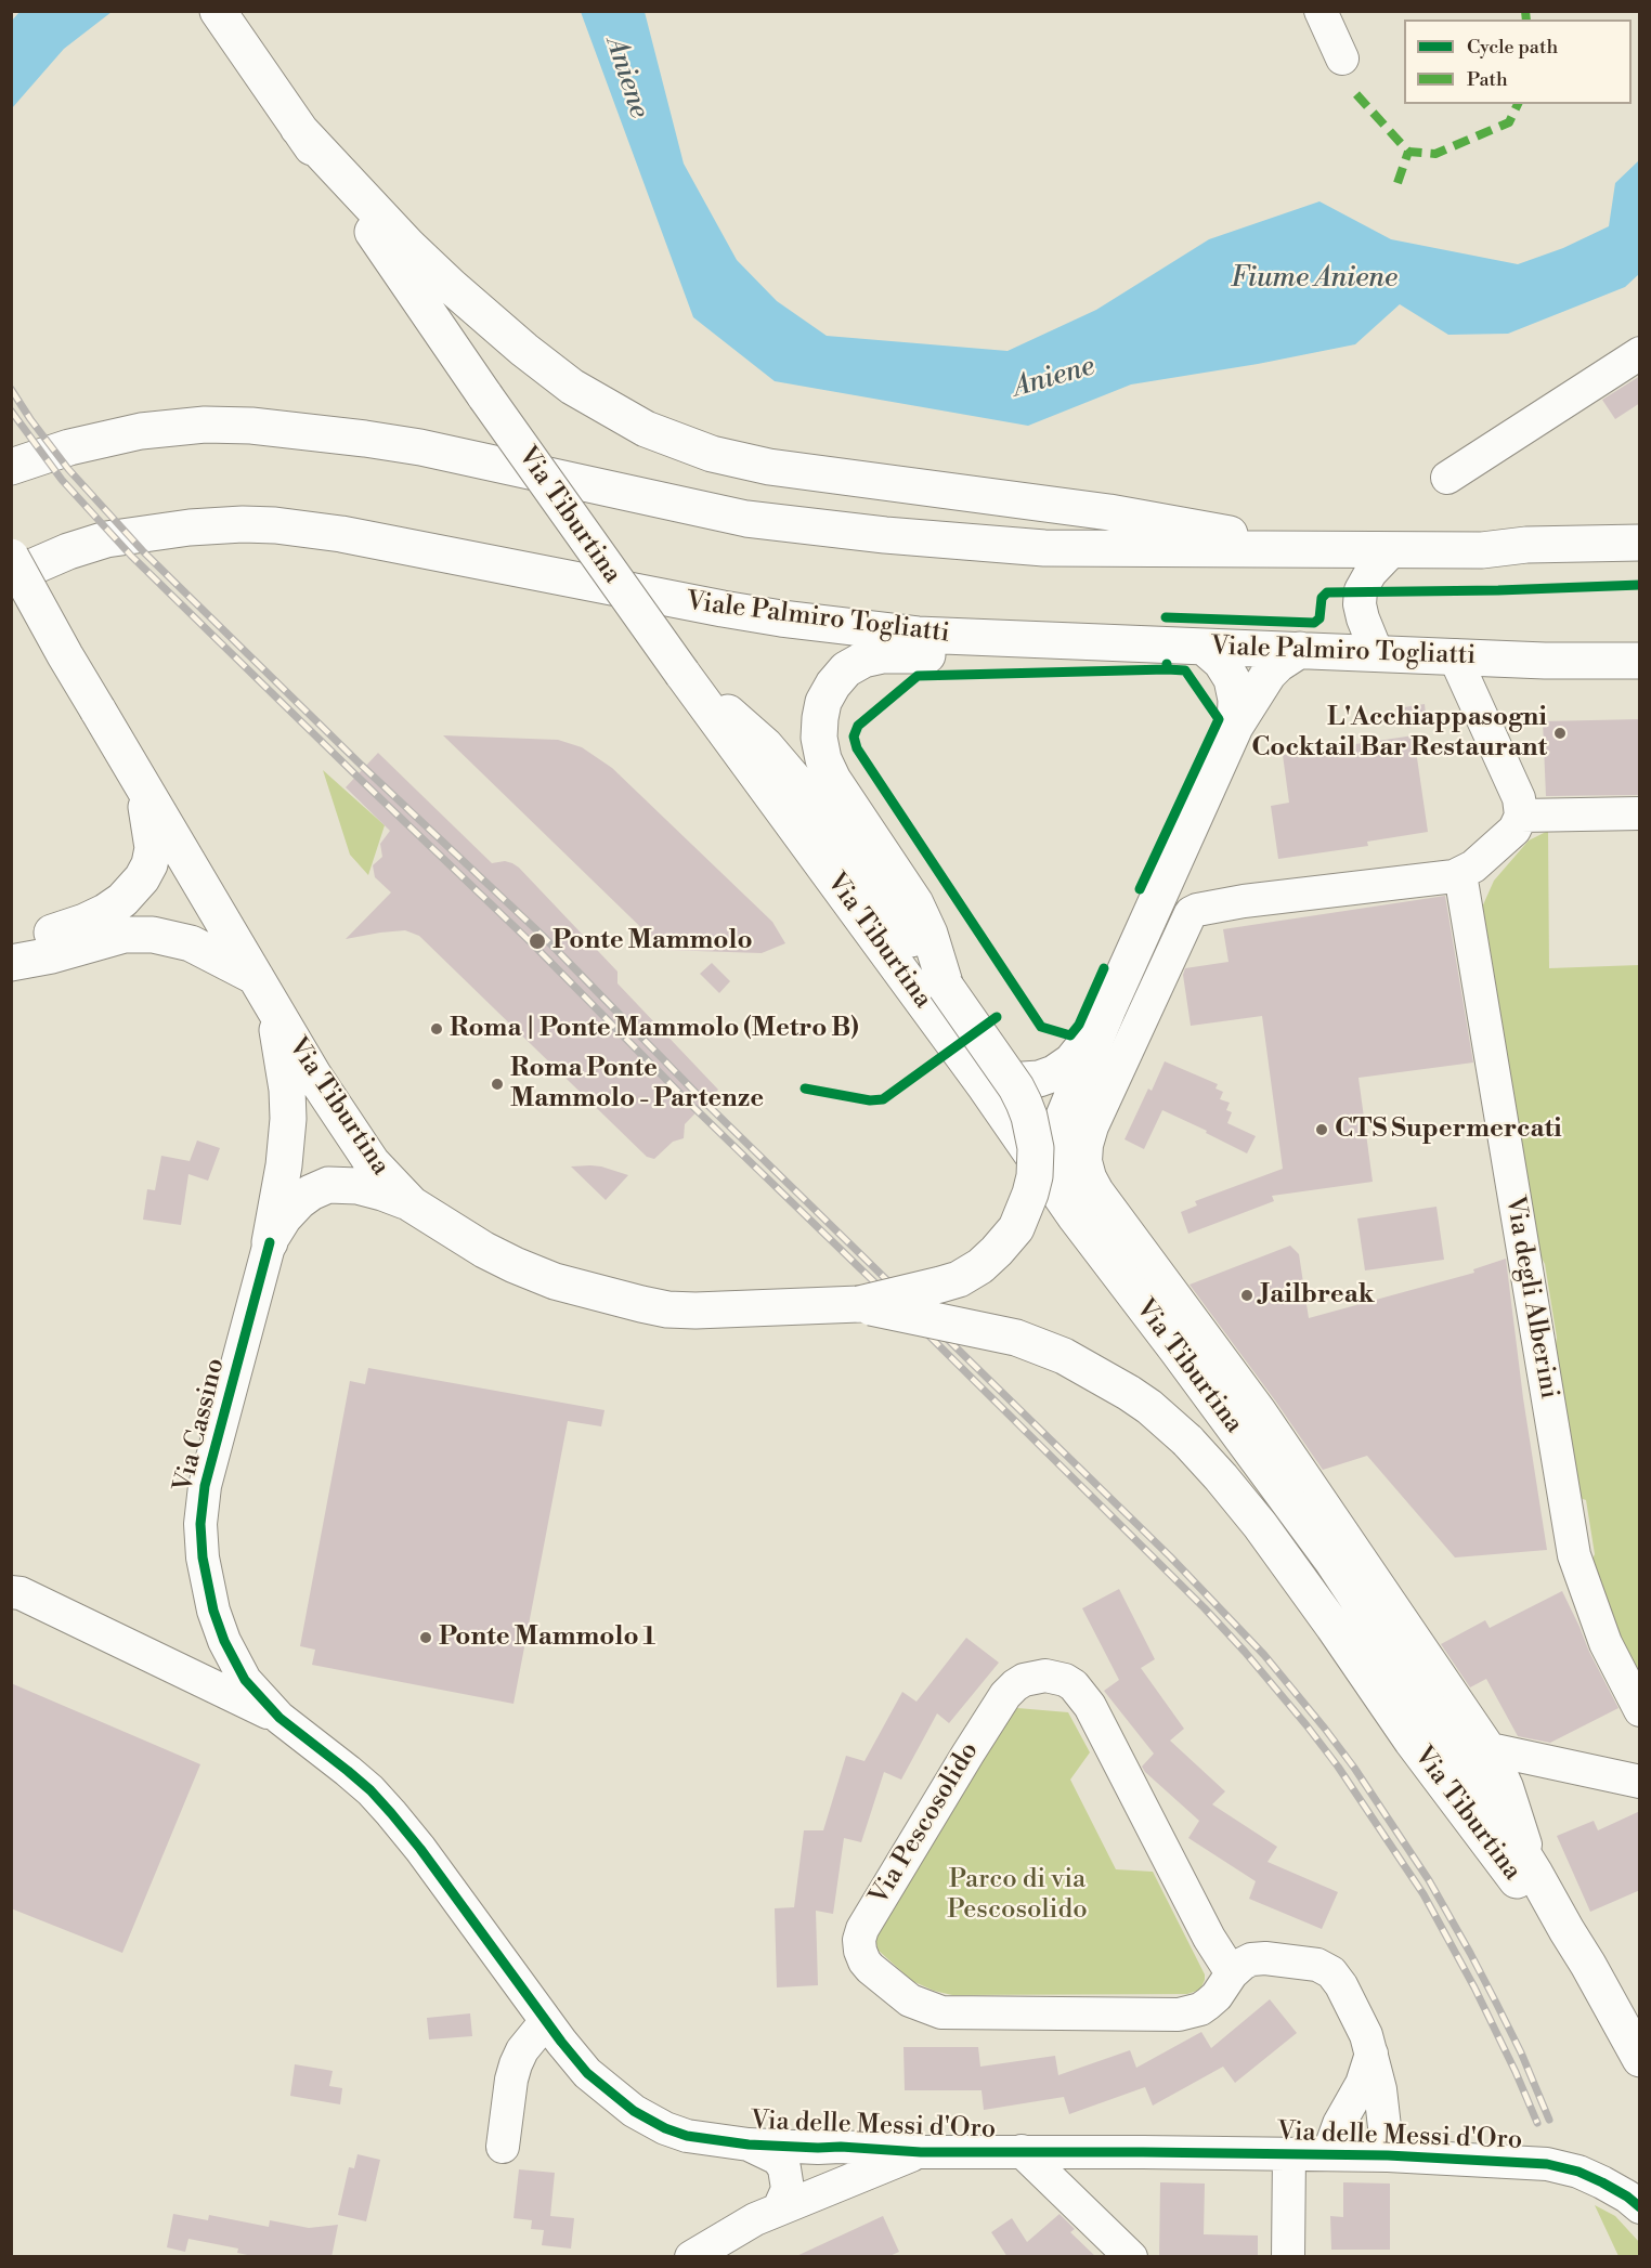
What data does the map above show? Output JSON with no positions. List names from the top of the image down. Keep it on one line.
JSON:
{"streets":{"main road":["Via Tiburtina","Viale Palmiro Togliatti"],"street":["Via degli Alberini","Via Cassino","Via Pescosolido","Via delle Messi d'Oro"]},"crossings":[["Via Tiburtina","Via degli Alberini"],["Via Cassino","Via delle Messi d'Oro"],["Via Pescosolido","Via delle Messi d'Oro"]],"water":["Aniene","Fiume Aniene"],"parks":["Parco di via Pescosolido"],"places":["L'Acchiappasogni Cocktail Bar Restaurant","Ponte Mammolo","Roma | Ponte Mammolo (Metro B)","Roma Ponte Mammolo - Partenze","CTS Supermercati","Jailbreak","Ponte Mammolo 1"],"legend":["Cycle path","Path"]}
